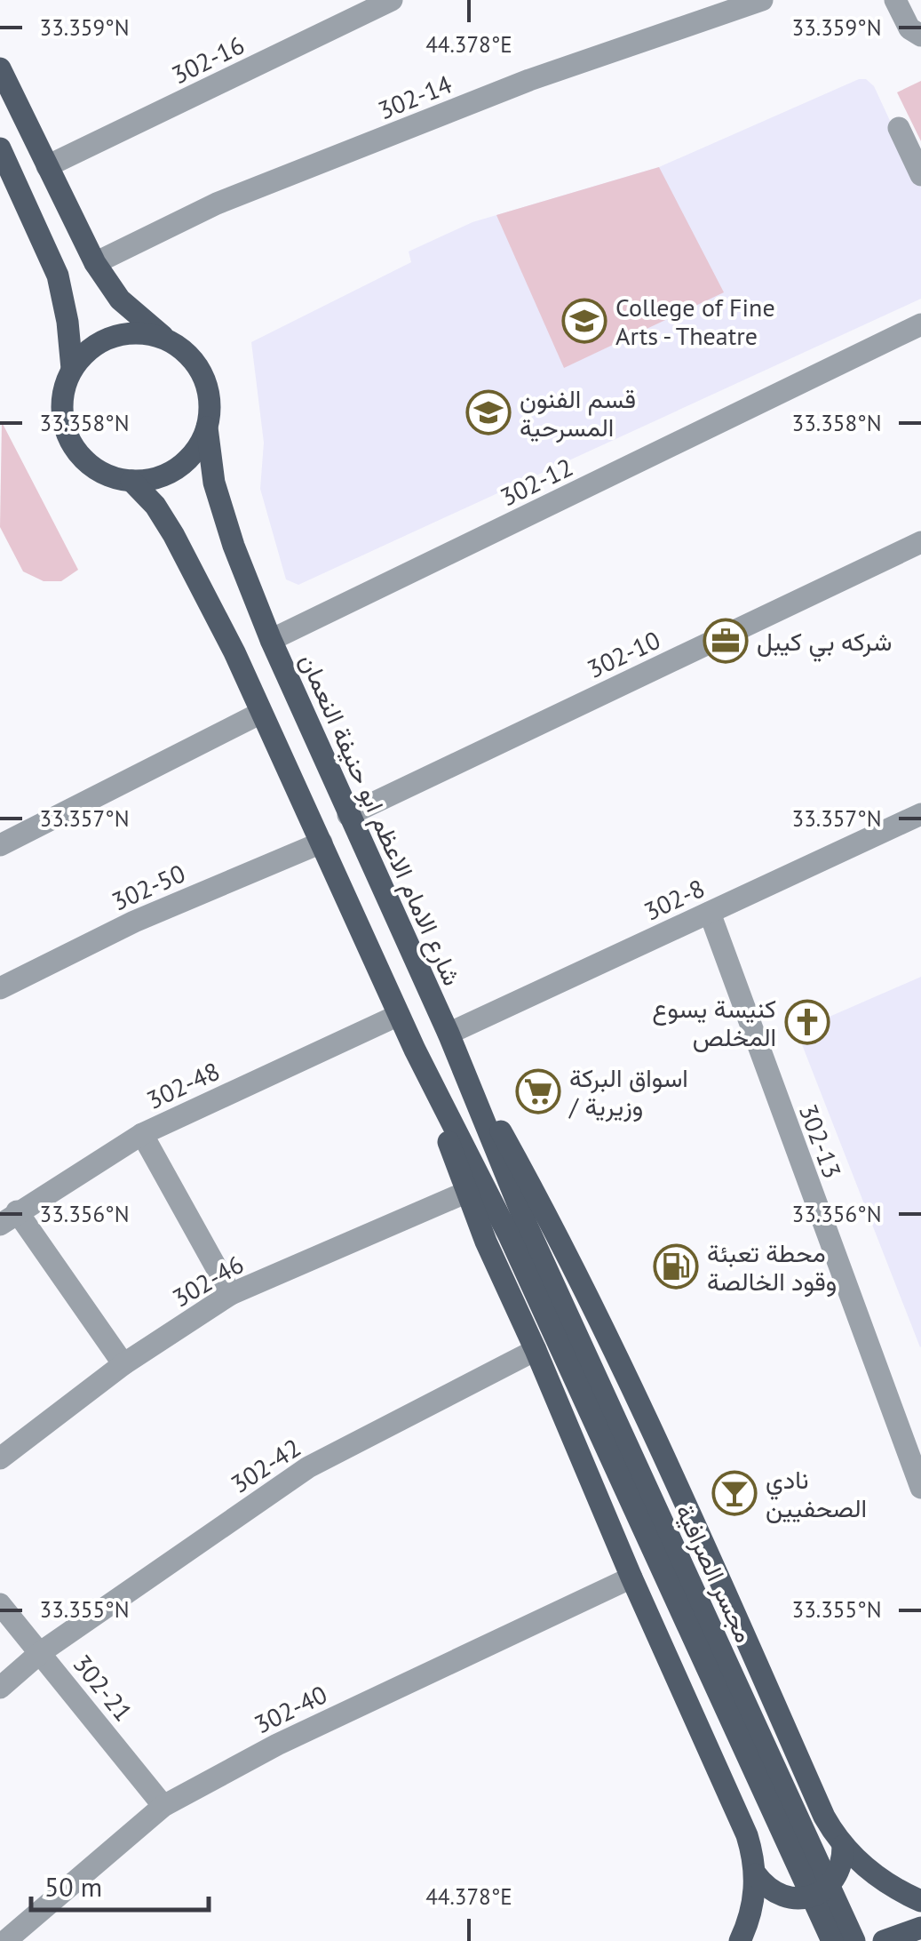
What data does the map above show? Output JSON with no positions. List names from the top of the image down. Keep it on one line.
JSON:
{"streets":{"main road":["شارع الامام الاعظم ابو حنيفة النعمان","مجسر الصرافية"],"street":["302-16","302-14","302-12","302-10","302-50","302-8","302-48","302-13","302-46","302-42","302-21","302-40"]},"crossings":[["302-12","شارع الامام الاعظم ابو حنيفة النعمان"],["302-10","شارع الامام الاعظم ابو حنيفة النعمان"],["شارع الامام الاعظم ابو حنيفة النعمان","302-8"],["شارع الامام الاعظم ابو حنيفة النعمان","مجسر الصرافية"],["302-8","302-13"],["302-42","302-21"],["302-21","302-40"]],"places":{"school or university":["College of Fine Arts - Theatre","قسم الفنون المسرحية"],"office":["شركه بي كيبل"],"church":["كنيسة يسوع المخلص"],"supermarket":["اسواق البركة / وزيرية"],"fuel station":["محطة تعبئة وقود الخالصة"],"bar":["نادي الصحفيين"]},"scale_bar":"50 m","coordinates":["33.359°N","44.378°E","33.358°N","33.357°N","33.356°N","33.355°N"]}
